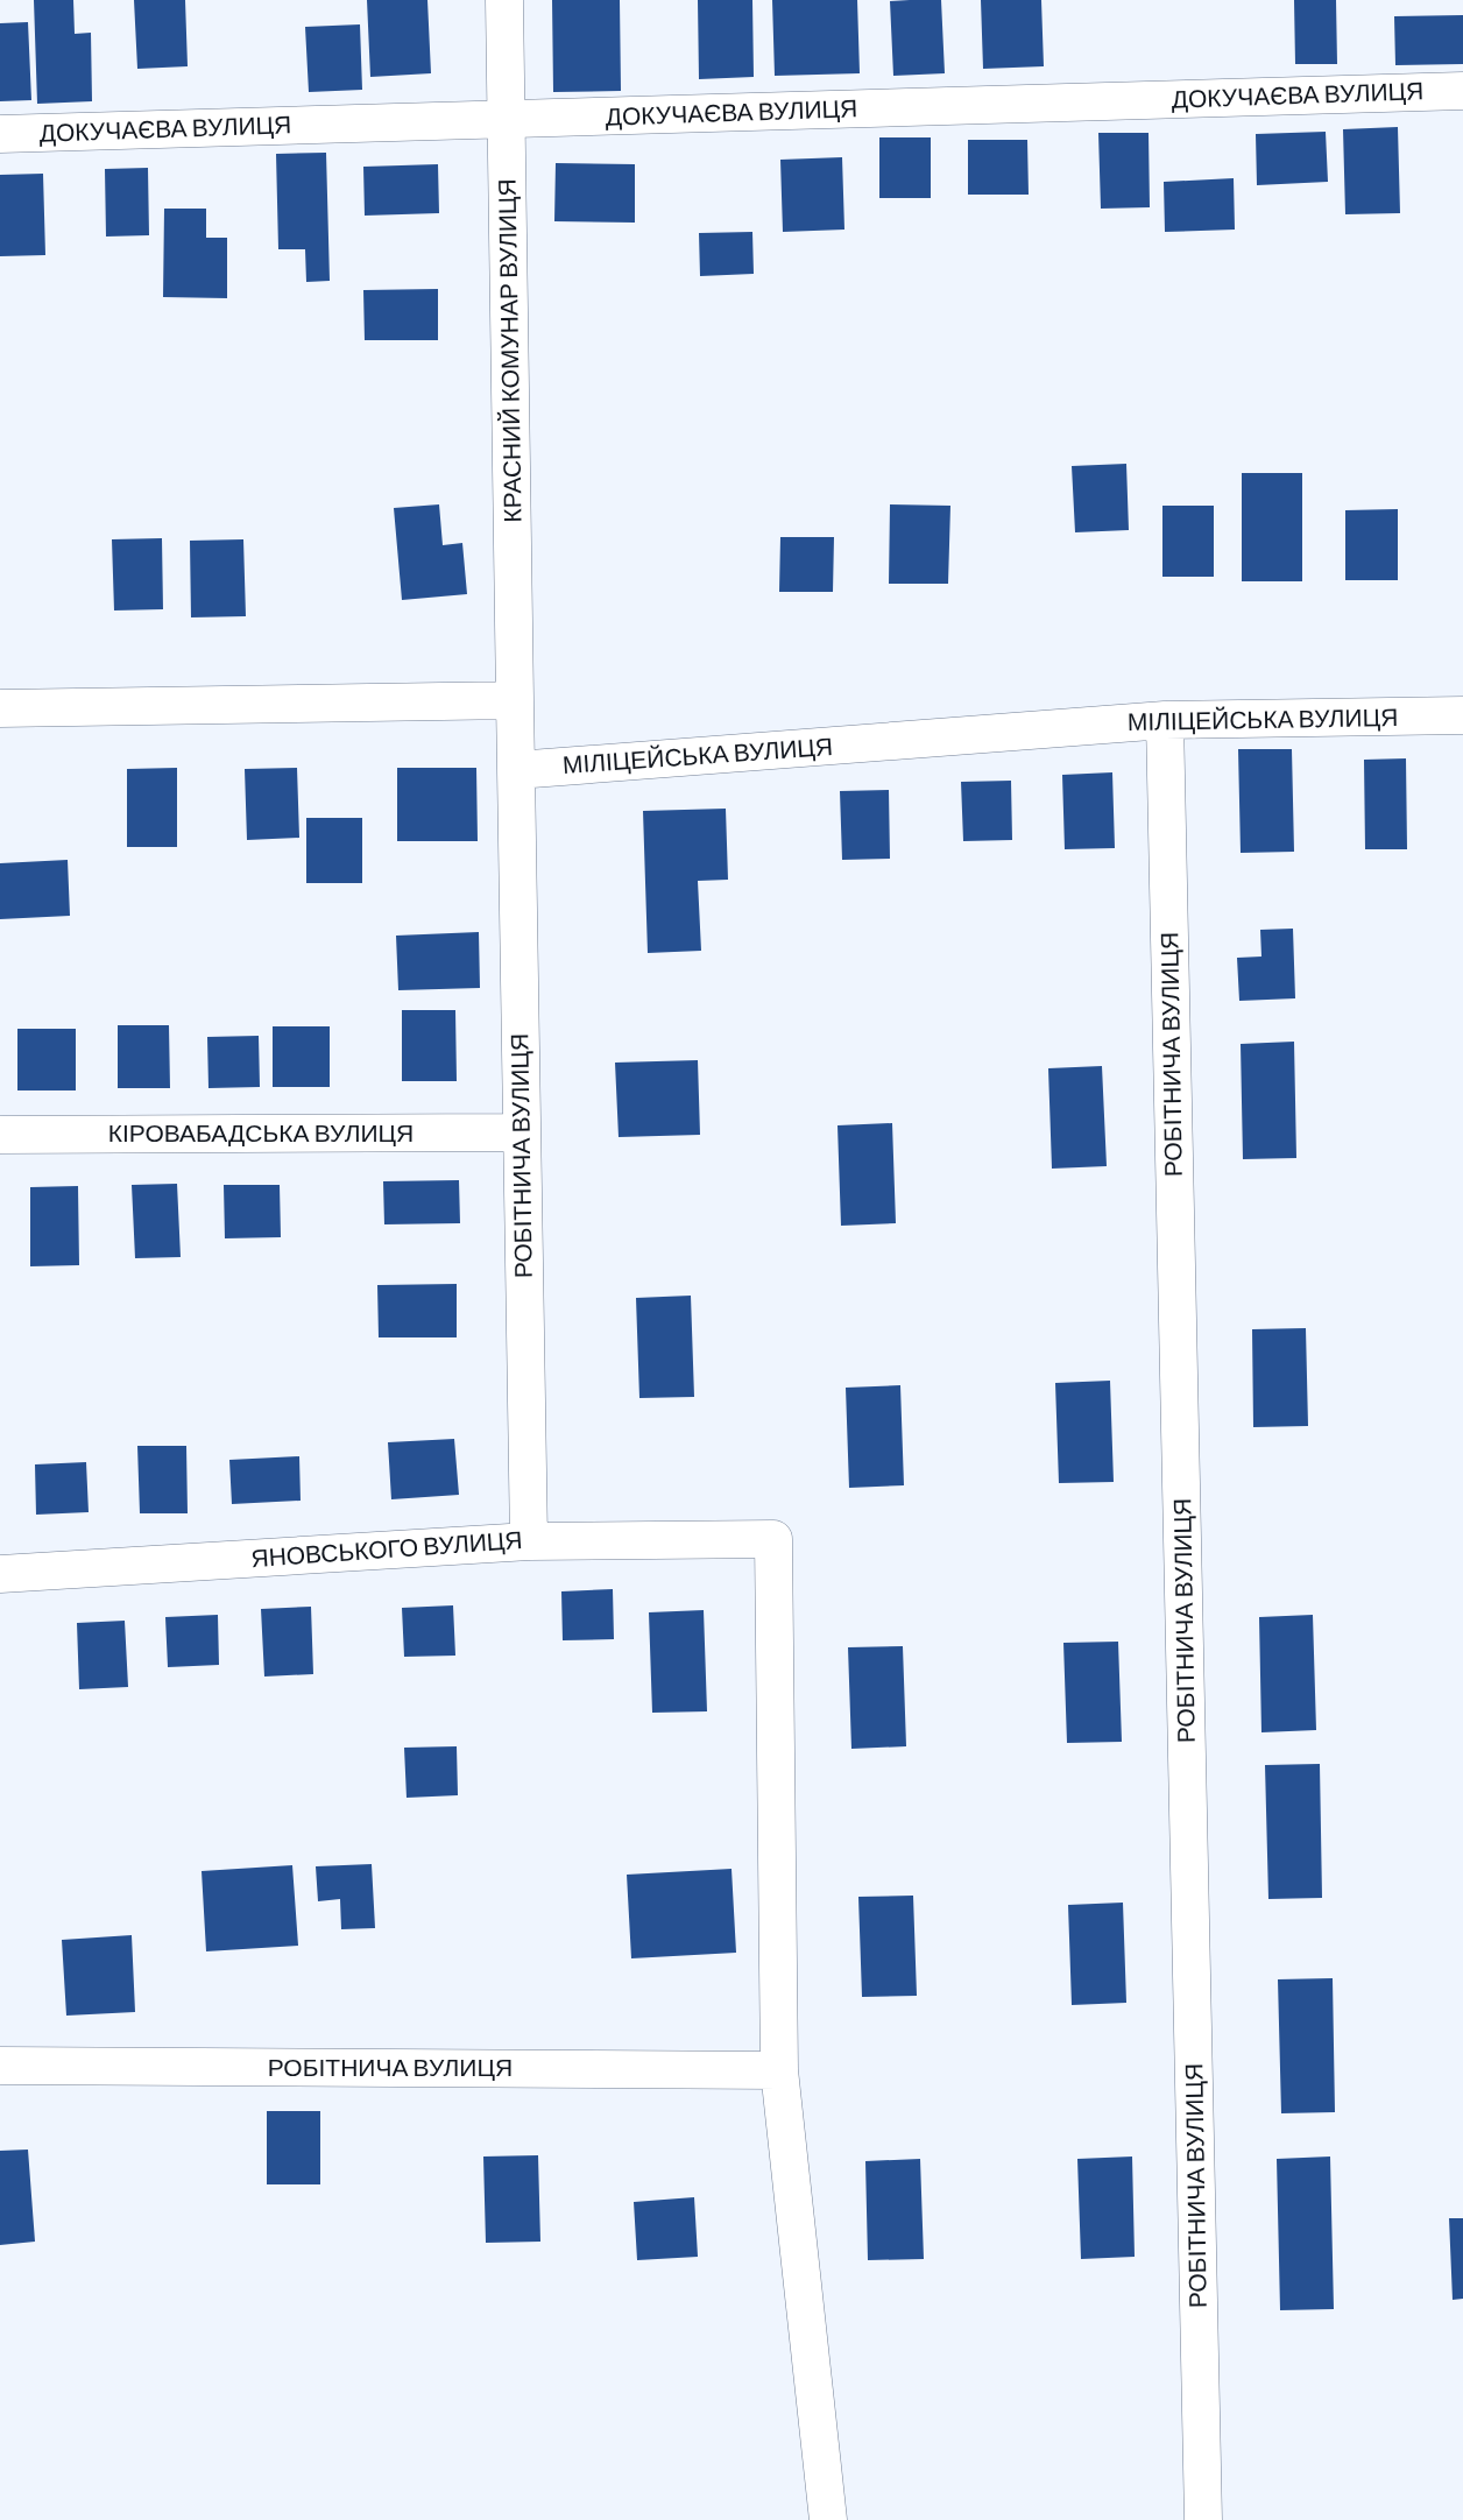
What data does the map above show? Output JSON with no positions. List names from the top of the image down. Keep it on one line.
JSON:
{"streets":{"street":["ДОКУЧАЄВА ВУЛИЦЯ","КРАСНИЙ КОМУНАР ВУЛИЦЯ","МІЛІЦЕЙСЬКА ВУЛИЦЯ","РОБІТНИЧА ВУЛИЦЯ","КІРОВАБАДСЬКА ВУЛИЦЯ","ЯНОВСЬКОГО ВУЛИЦЯ"]},"crossings":[["ДОКУЧАЄВА ВУЛИЦЯ","КРАСНИЙ КОМУНАР ВУЛИЦЯ"],["МІЛІЦЕЙСЬКА ВУЛИЦЯ","РОБІТНИЧА ВУЛИЦЯ"],["РОБІТНИЧА ВУЛИЦЯ","КІРОВАБАДСЬКА ВУЛИЦЯ"],["РОБІТНИЧА ВУЛИЦЯ","ЯНОВСЬКОГО ВУЛИЦЯ"]]}
